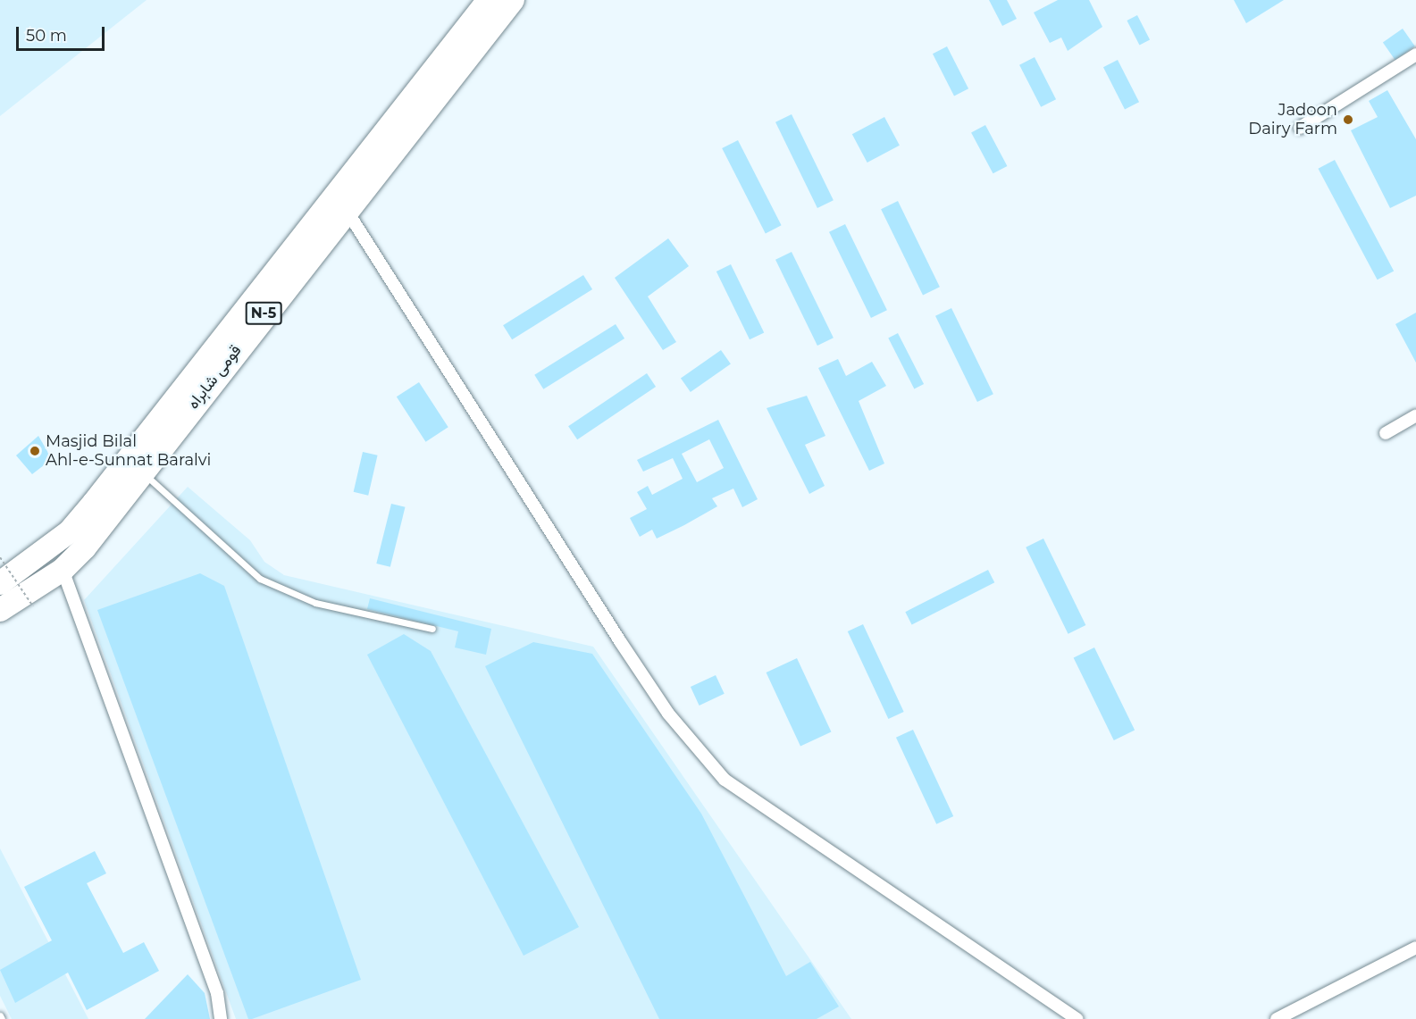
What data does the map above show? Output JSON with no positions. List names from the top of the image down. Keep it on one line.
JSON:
{"streets":{"highway":["N-5","قومی شاہراہ"]},"places":["Jadoon Dairy Farm","Masjid Bilal Ahl-e-Sunnat Baralvi"],"scale_bar":"50 m"}
